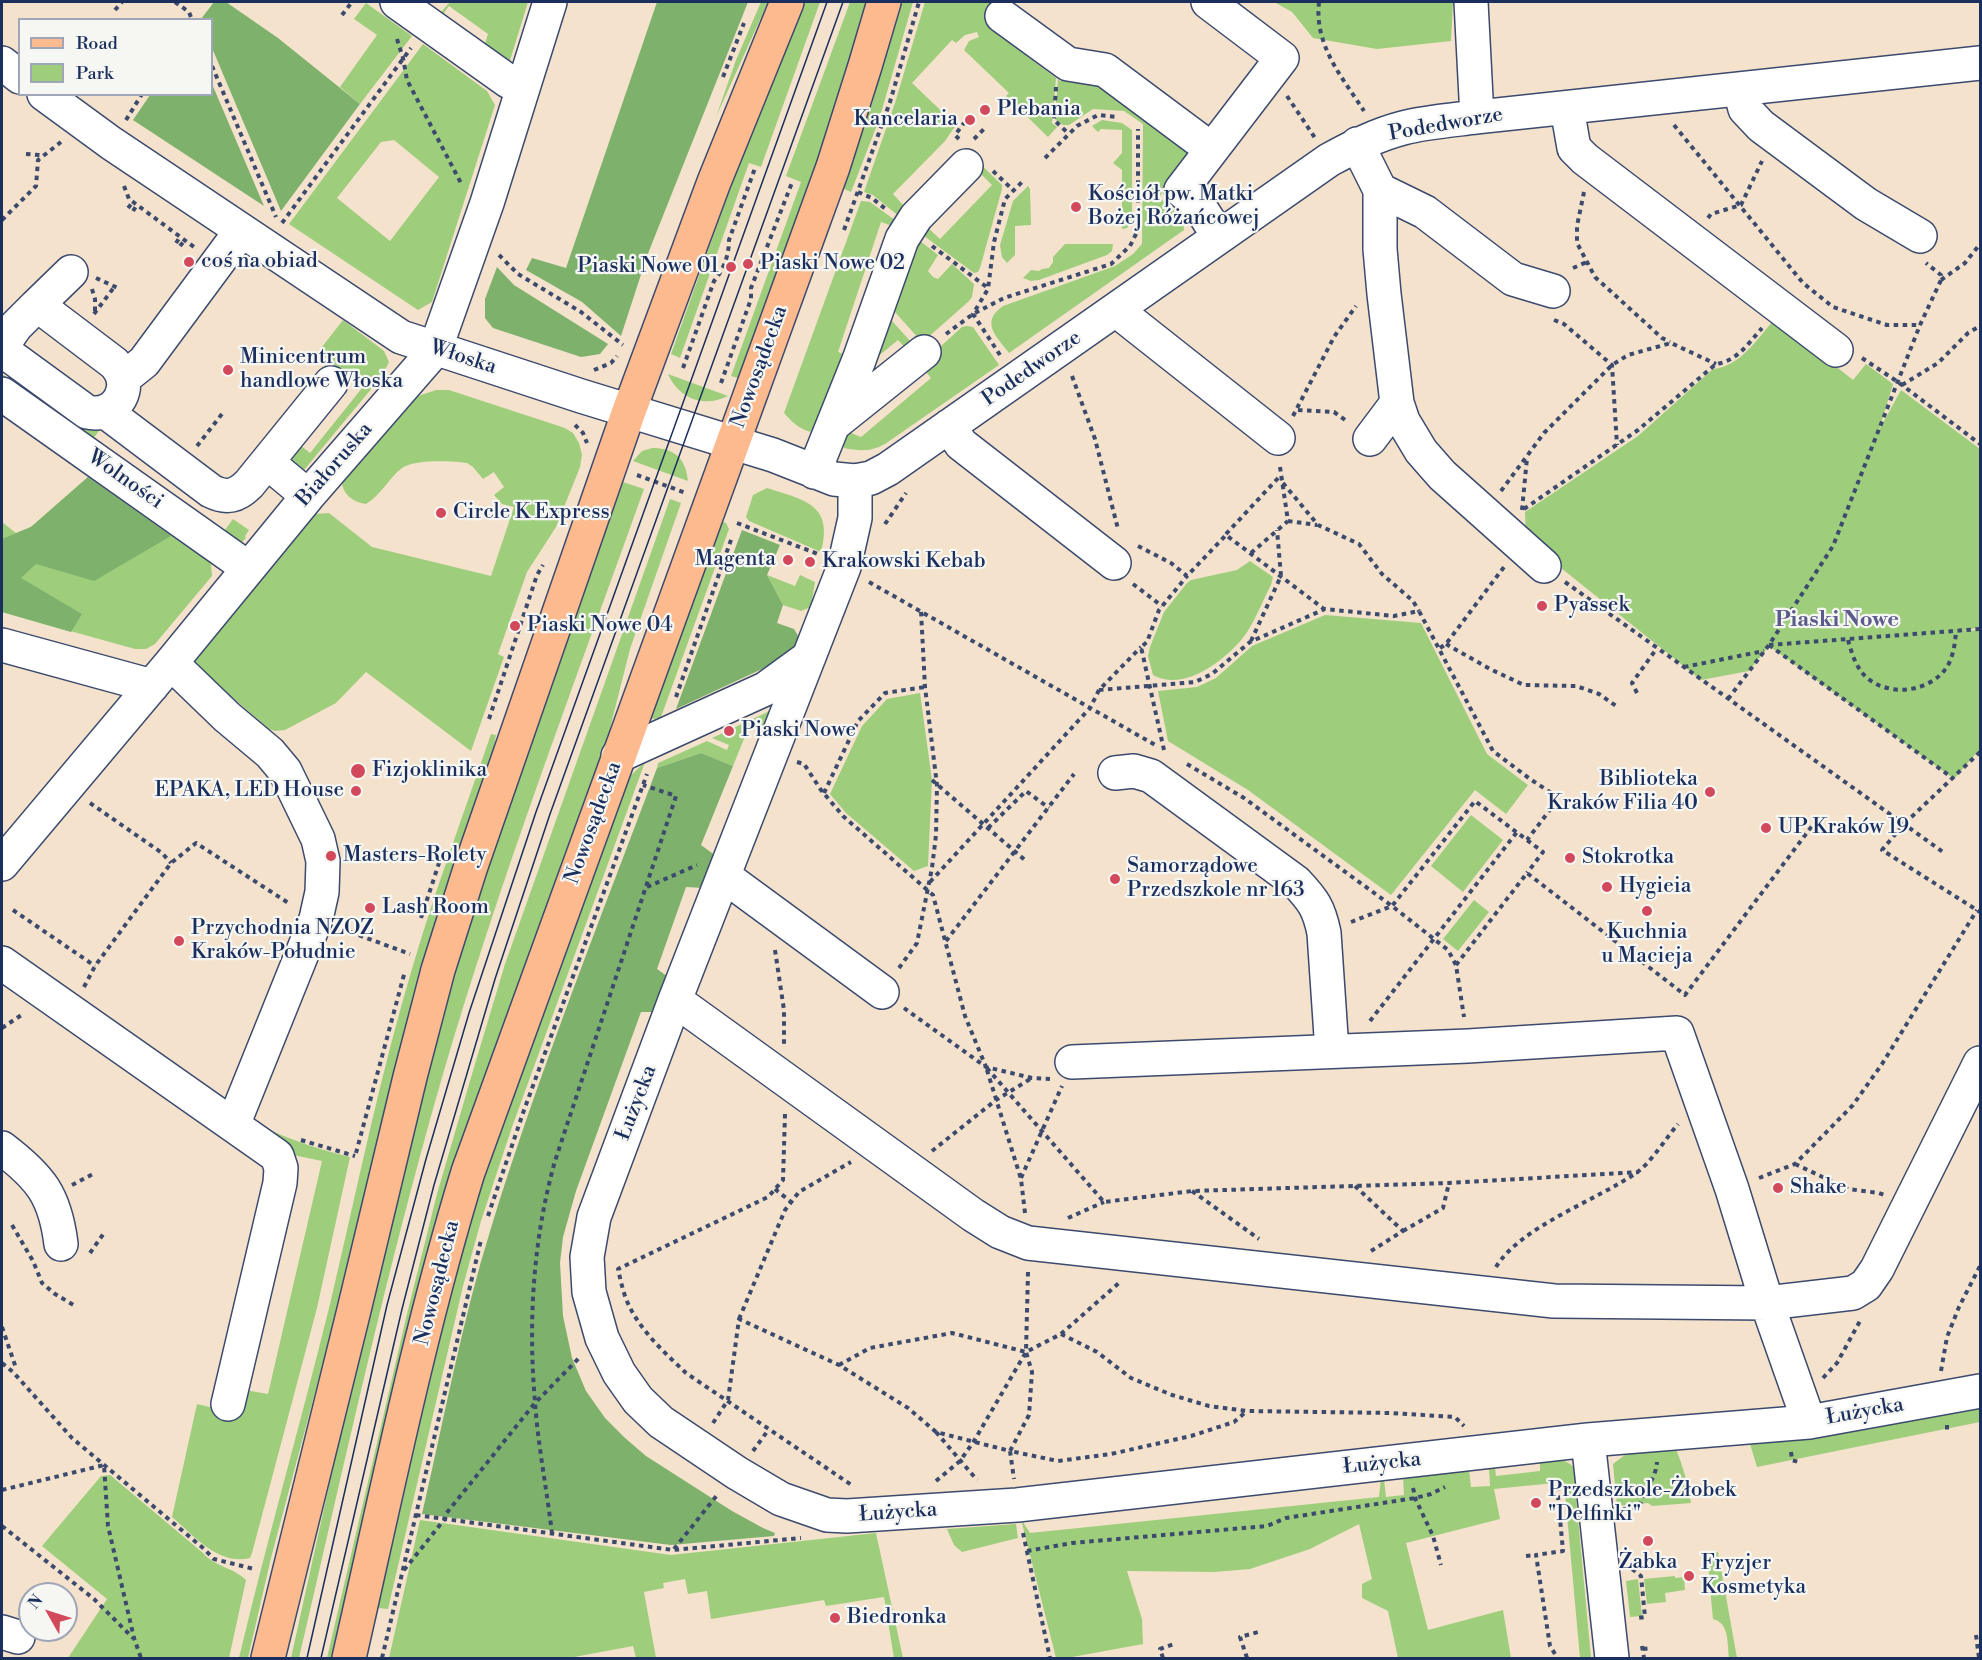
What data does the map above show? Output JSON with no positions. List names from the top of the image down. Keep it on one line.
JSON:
{"streets":{"main road":["Nowosądecka"],"street":["Podedworze","Włoska","Białoruska","Wolności","Łużycka"]},"crossings":[["Podedworze","Łużycka"],["Włoska","Nowosądecka"],["Włoska","Białoruska"],["Białoruska","Wolności"]],"districts":["Piaski Nowe"],"places":["Plebania","Kancelaria","Kościół pw. Matki Bożej Różańcowej","coś na obiad","Piaski Nowe 02","Piaski Nowe 01","Minicentrum handlowe Włoska","Circle K Express","Magenta","Krakowski Kebab","Pyassek","Piaski Nowe 04","Piaski Nowe","Fizjoklinika","EPAKA, LED House","Biblioteka Kraków Filia 40","UP Kraków 19","Masters-Rolety","Stokrotka","Samorządowe Przedszkole nr 163","Hygieia","Lash Room","Kuchnia u Macieja","Przychodnia NZOZ Kraków-Południe","Shake","Przedszkole-Żłobek \"Delfinki\"","Żabka","Fryzjer Kosmetyka","Biedronka"],"legend":["Road","Park"],"north":"top left"}
